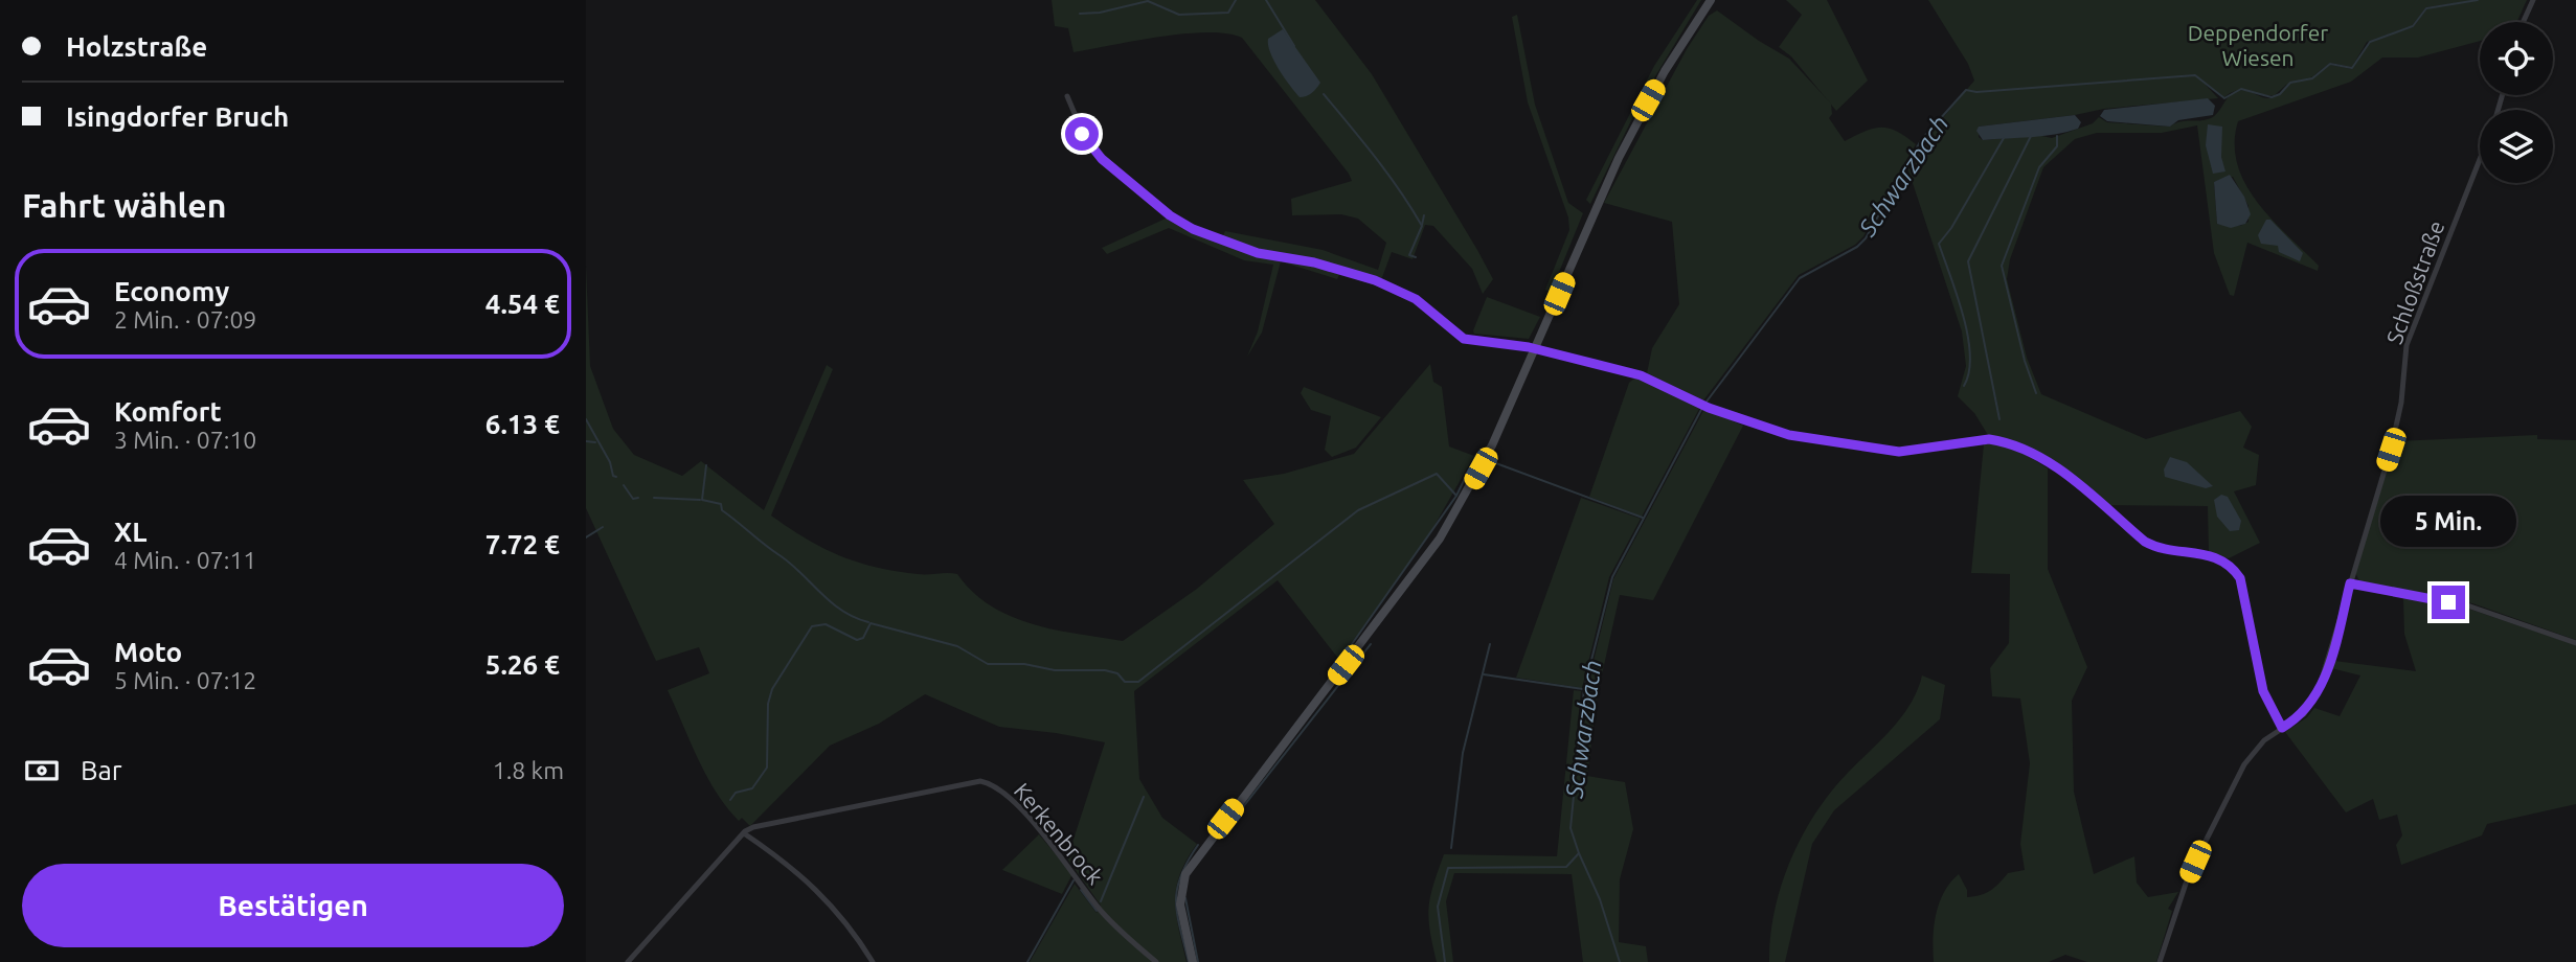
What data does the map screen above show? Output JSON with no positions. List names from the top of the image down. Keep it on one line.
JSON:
{"streets":{"street":["Schloßstraße","Kerkenbrock"]},"water":["Schwarzbach"],"parks":["Deppendorfer Wiesen"],"page":{"banner":["Holzstraße","Isingdorfer Bruch"],"heading":"Fahrt wählen","list":[{"name":"Economy","note":"2 Min. · 07:09","value":"4.54 €"},{"name":"Komfort","note":"3 Min. · 07:10","value":"6.13 €"},{"name":"XL","note":"4 Min. · 07:11","value":"7.72 €"},{"name":"Moto","note":"5 Min. · 07:12","value":"5.26 €"}],"bubble":"5 Min.","pay":["Bar","1.8 km"],"buttons":"Bestätigen"}}
